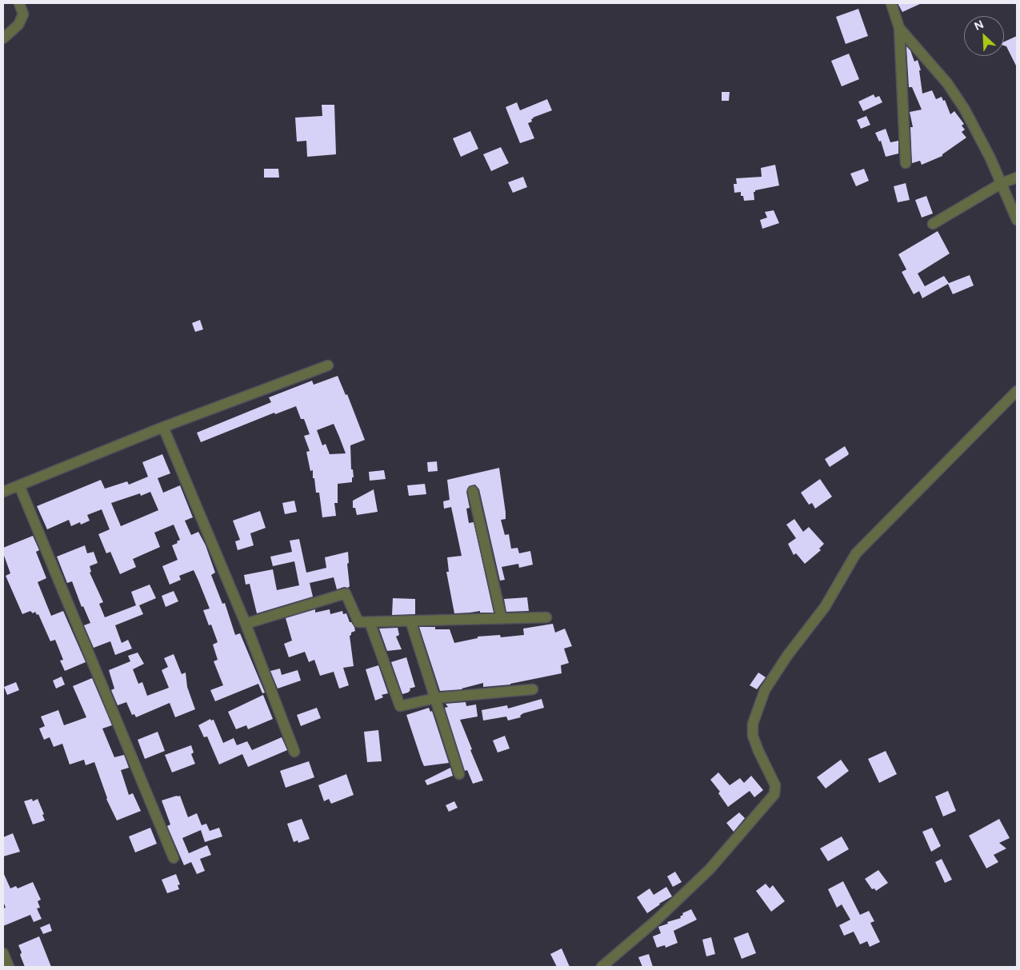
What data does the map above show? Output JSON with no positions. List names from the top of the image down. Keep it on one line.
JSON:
{"north":"top left"}
